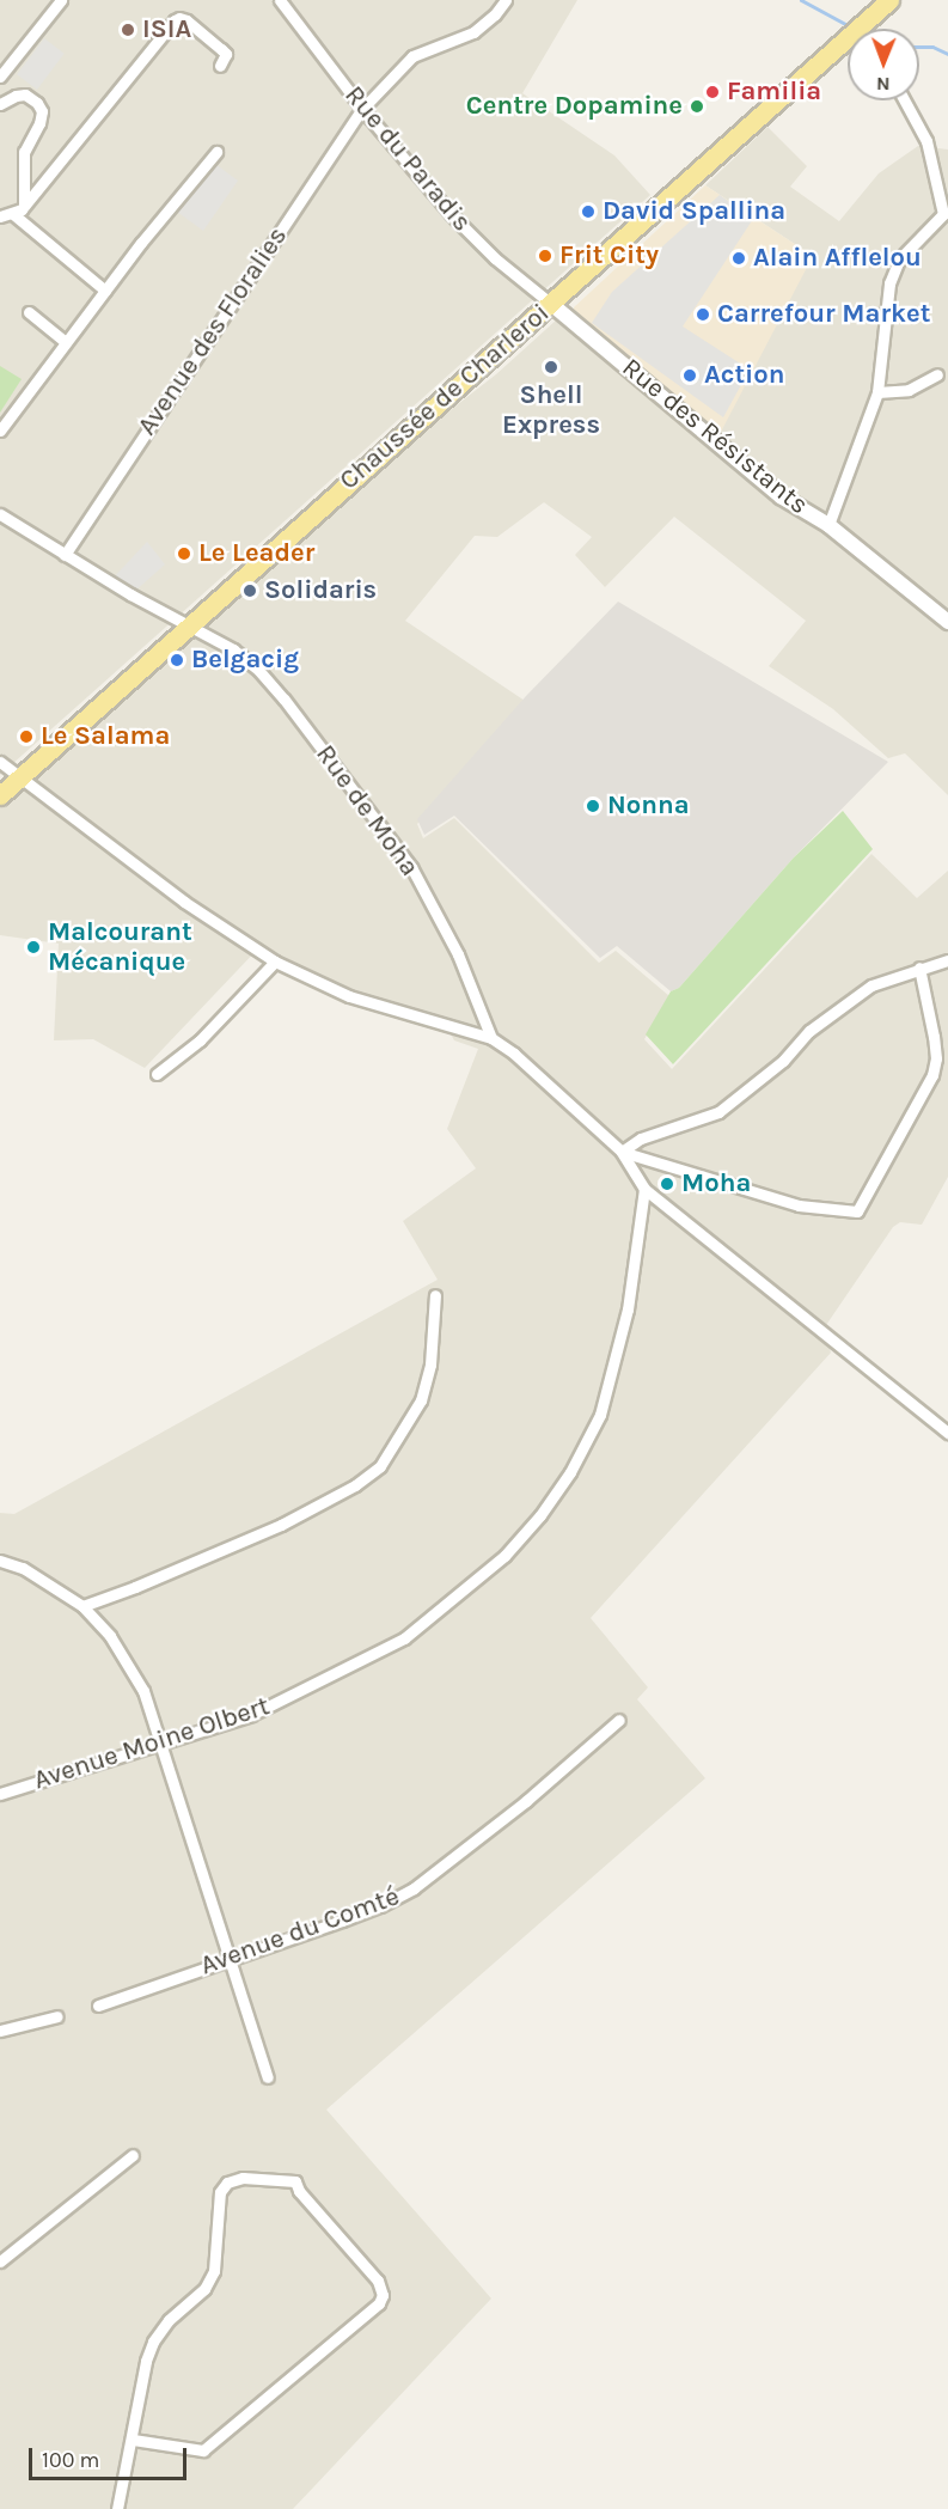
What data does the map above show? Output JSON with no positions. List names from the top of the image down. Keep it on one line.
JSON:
{"streets":{"main road":["Chaussée de Charleroi"],"street":["Rue du Paradis","Avenue des Floralies","Rue des Résistants","Rue de Moha","Avenue Moine Olbert","Avenue du Comté"]},"crossings":[["Rue du Paradis","Avenue des Floralies"],["Rue du Paradis","Chaussée de Charleroi"],["Rue du Paradis","Rue des Résistants"],["Avenue des Floralies","Rue de Moha"],["Chaussée de Charleroi","Rue des Résistants"],["Chaussée de Charleroi","Rue de Moha"]],"places":["ISIA","Familia","Centre Dopamine","David Spallina","Frit City","Alain Afflelou","Carrefour Market","Shell Express","Action","Le Leader","Solidaris","Belgacig","Le Salama","Nonna","Malcourant Mécanique","Moha"],"scale_bar":"100 m","north":"bottom"}
